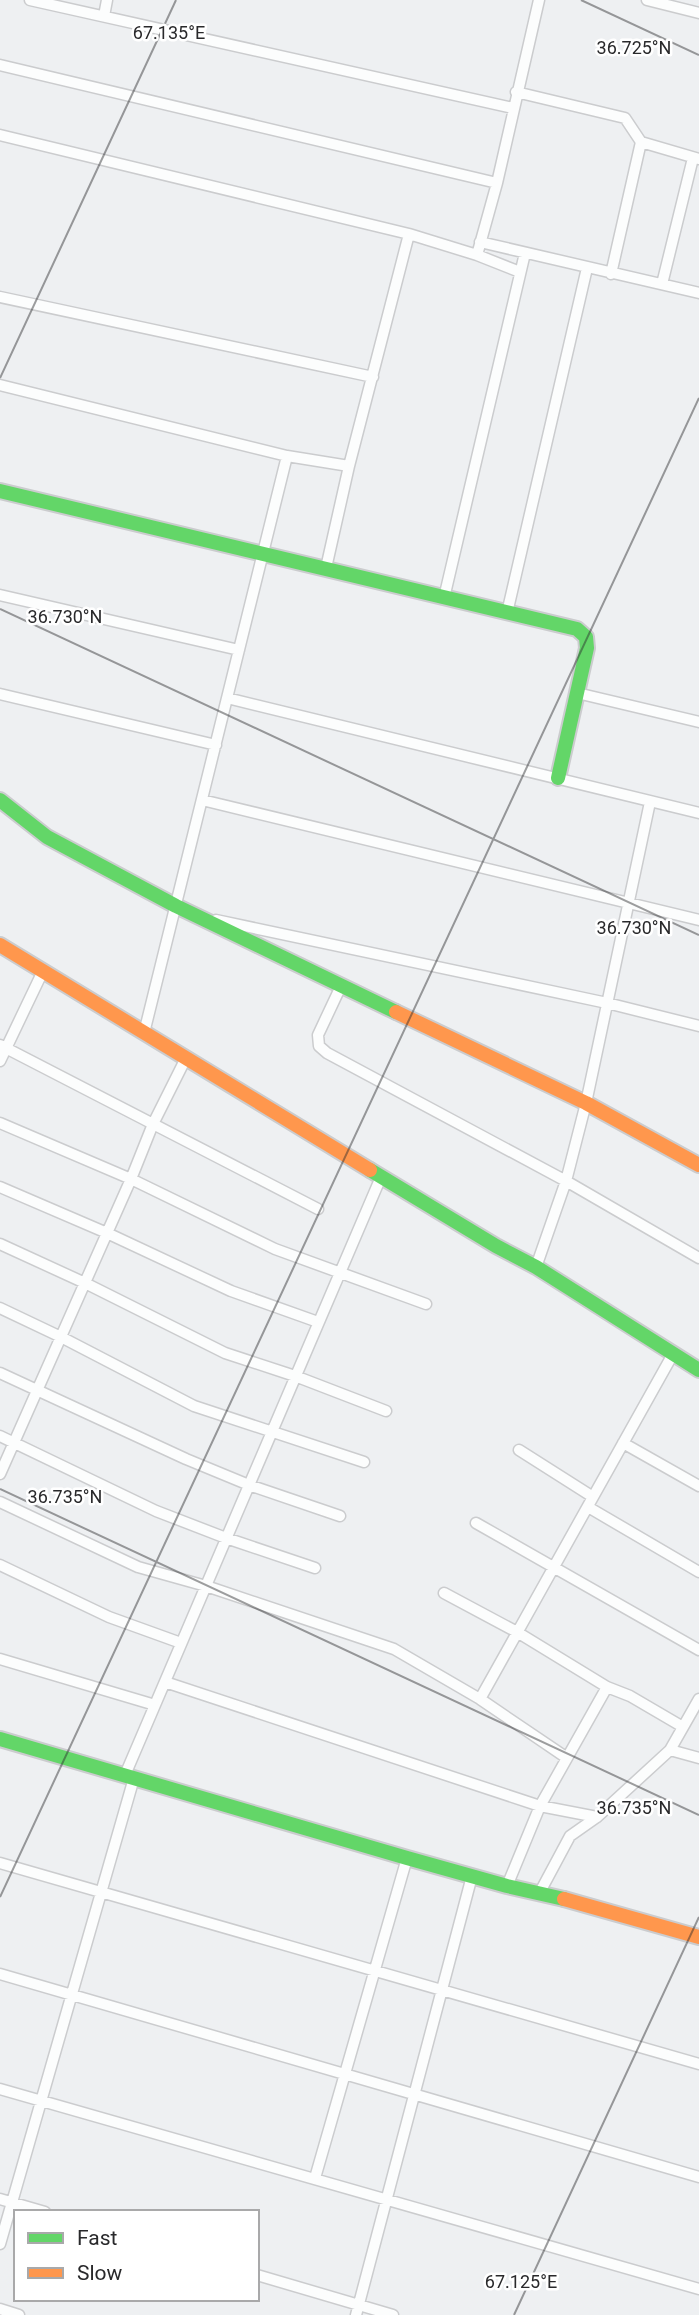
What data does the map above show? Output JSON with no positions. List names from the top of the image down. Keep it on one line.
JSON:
{"legend":["Fast","Slow"],"coordinates":["67.135°E","36.725°N","36.730°N","36.735°N","67.125°E"]}
